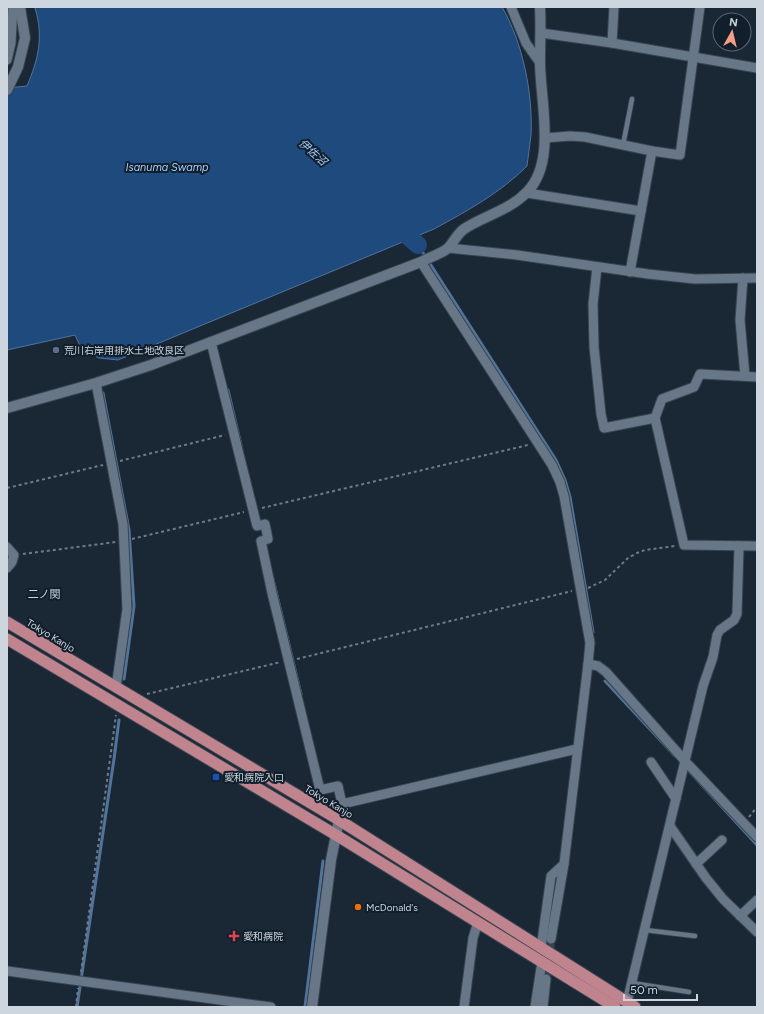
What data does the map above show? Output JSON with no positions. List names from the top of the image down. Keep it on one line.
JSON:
{"streets":{"highway":["Tokyo Kanjo"]},"districts":["二ノ関"],"water":["伊佐沼","Isanuma Swamp"],"places":{"other":["荒川右岸用排水土地改良区","McDonald's"],"transit":["愛和病院入口"],"health":["愛和病院"]},"scale_bar":"50 m","north":"top"}
